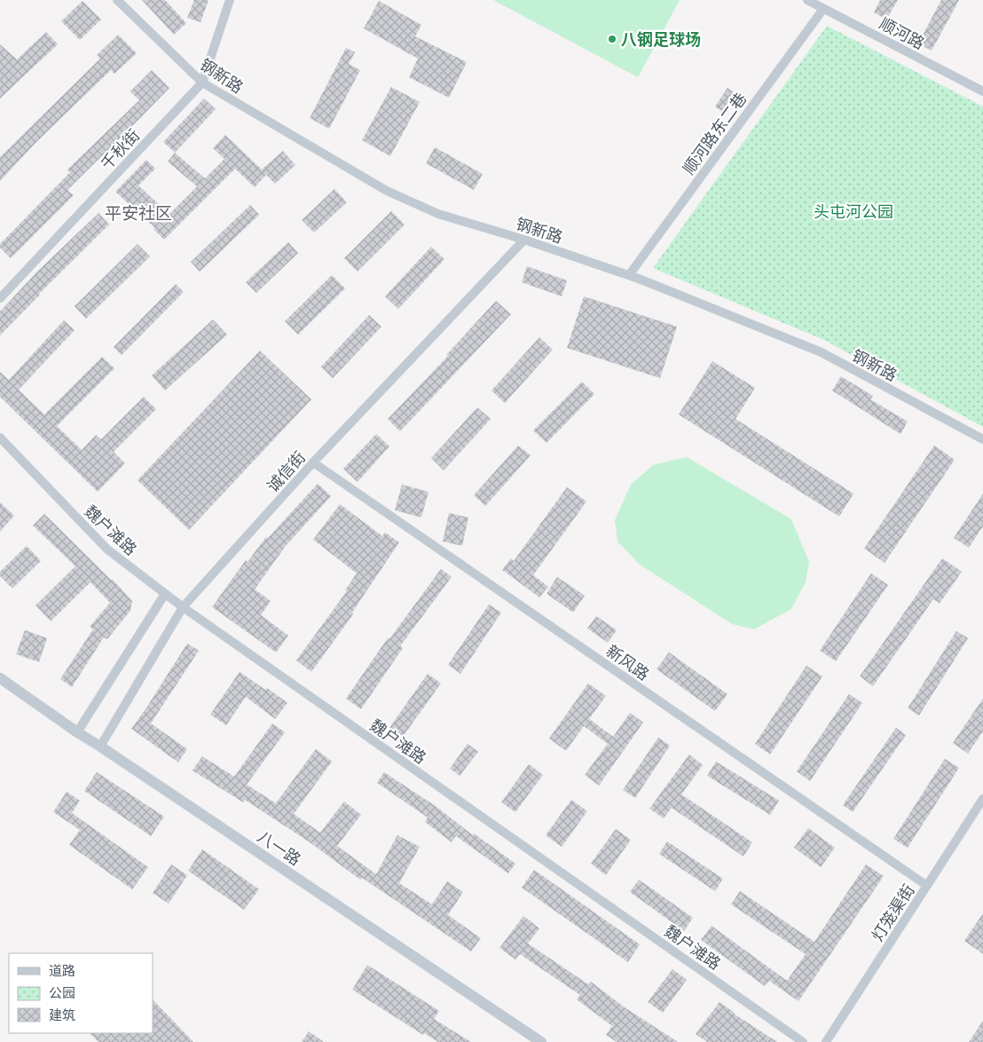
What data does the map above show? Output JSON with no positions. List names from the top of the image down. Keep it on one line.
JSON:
{"streets":{"street":["顺河路","钢新路","顺河路东二巷","千秋街","诚信街","魏户滩路","新风路","八一路","灯笼渠街"]},"crossings":[["顺河路","顺河路东二巷"],["钢新路","顺河路东二巷"],["钢新路","千秋街"],["钢新路","诚信街"],["诚信街","魏户滩路"],["诚信街","新风路"],["诚信街","八一路"],["新风路","灯笼渠街"]],"districts":["平安社区"],"parks":["头屯河公园"],"places":["八钢足球场"],"legend":["道路","公园","建筑"]}
